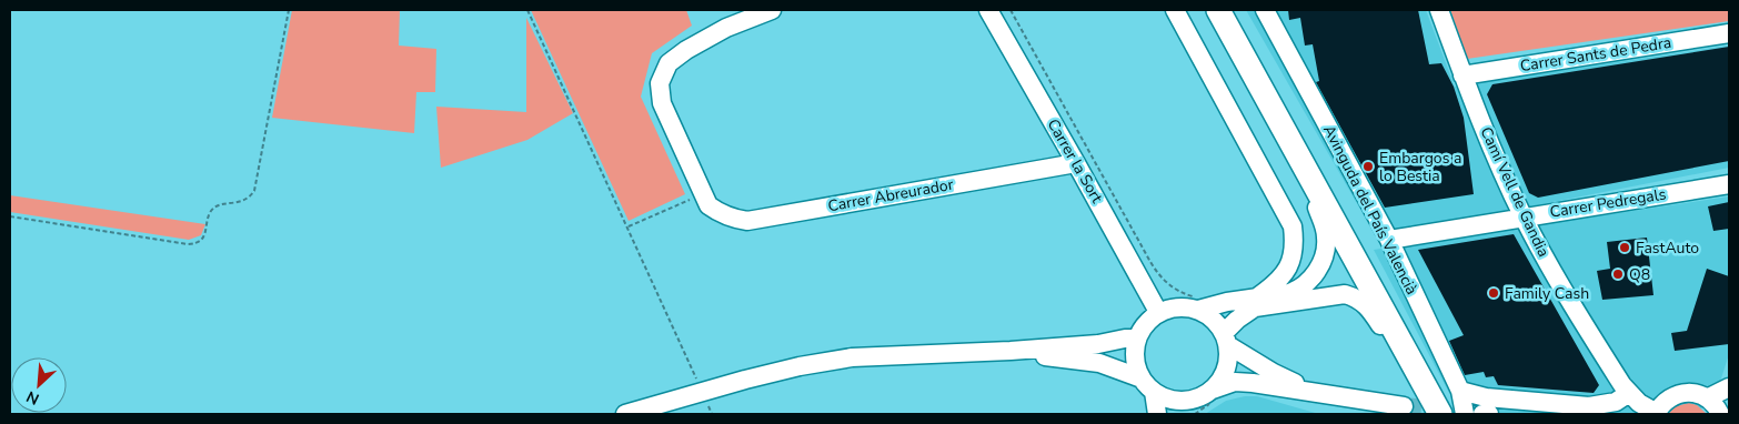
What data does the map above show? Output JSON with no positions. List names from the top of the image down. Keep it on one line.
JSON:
{"streets":{"street":["Carrer Sants de Pedra","Carrer la Sort","Camí Vell de Gandia","Carrer Abreurador","Carrer Pedregals","Avinguda del País Valencià"]},"crossings":[["Carrer Sants de Pedra","Camí Vell de Gandia"],["Carrer la Sort","Carrer Abreurador"],["Camí Vell de Gandia","Carrer Pedregals"],["Carrer Pedregals","Avinguda del País Valencià"]],"places":["Embargos a lo Bestia","FastAuto","Q8","Family Cash"],"north":"bottom left"}
